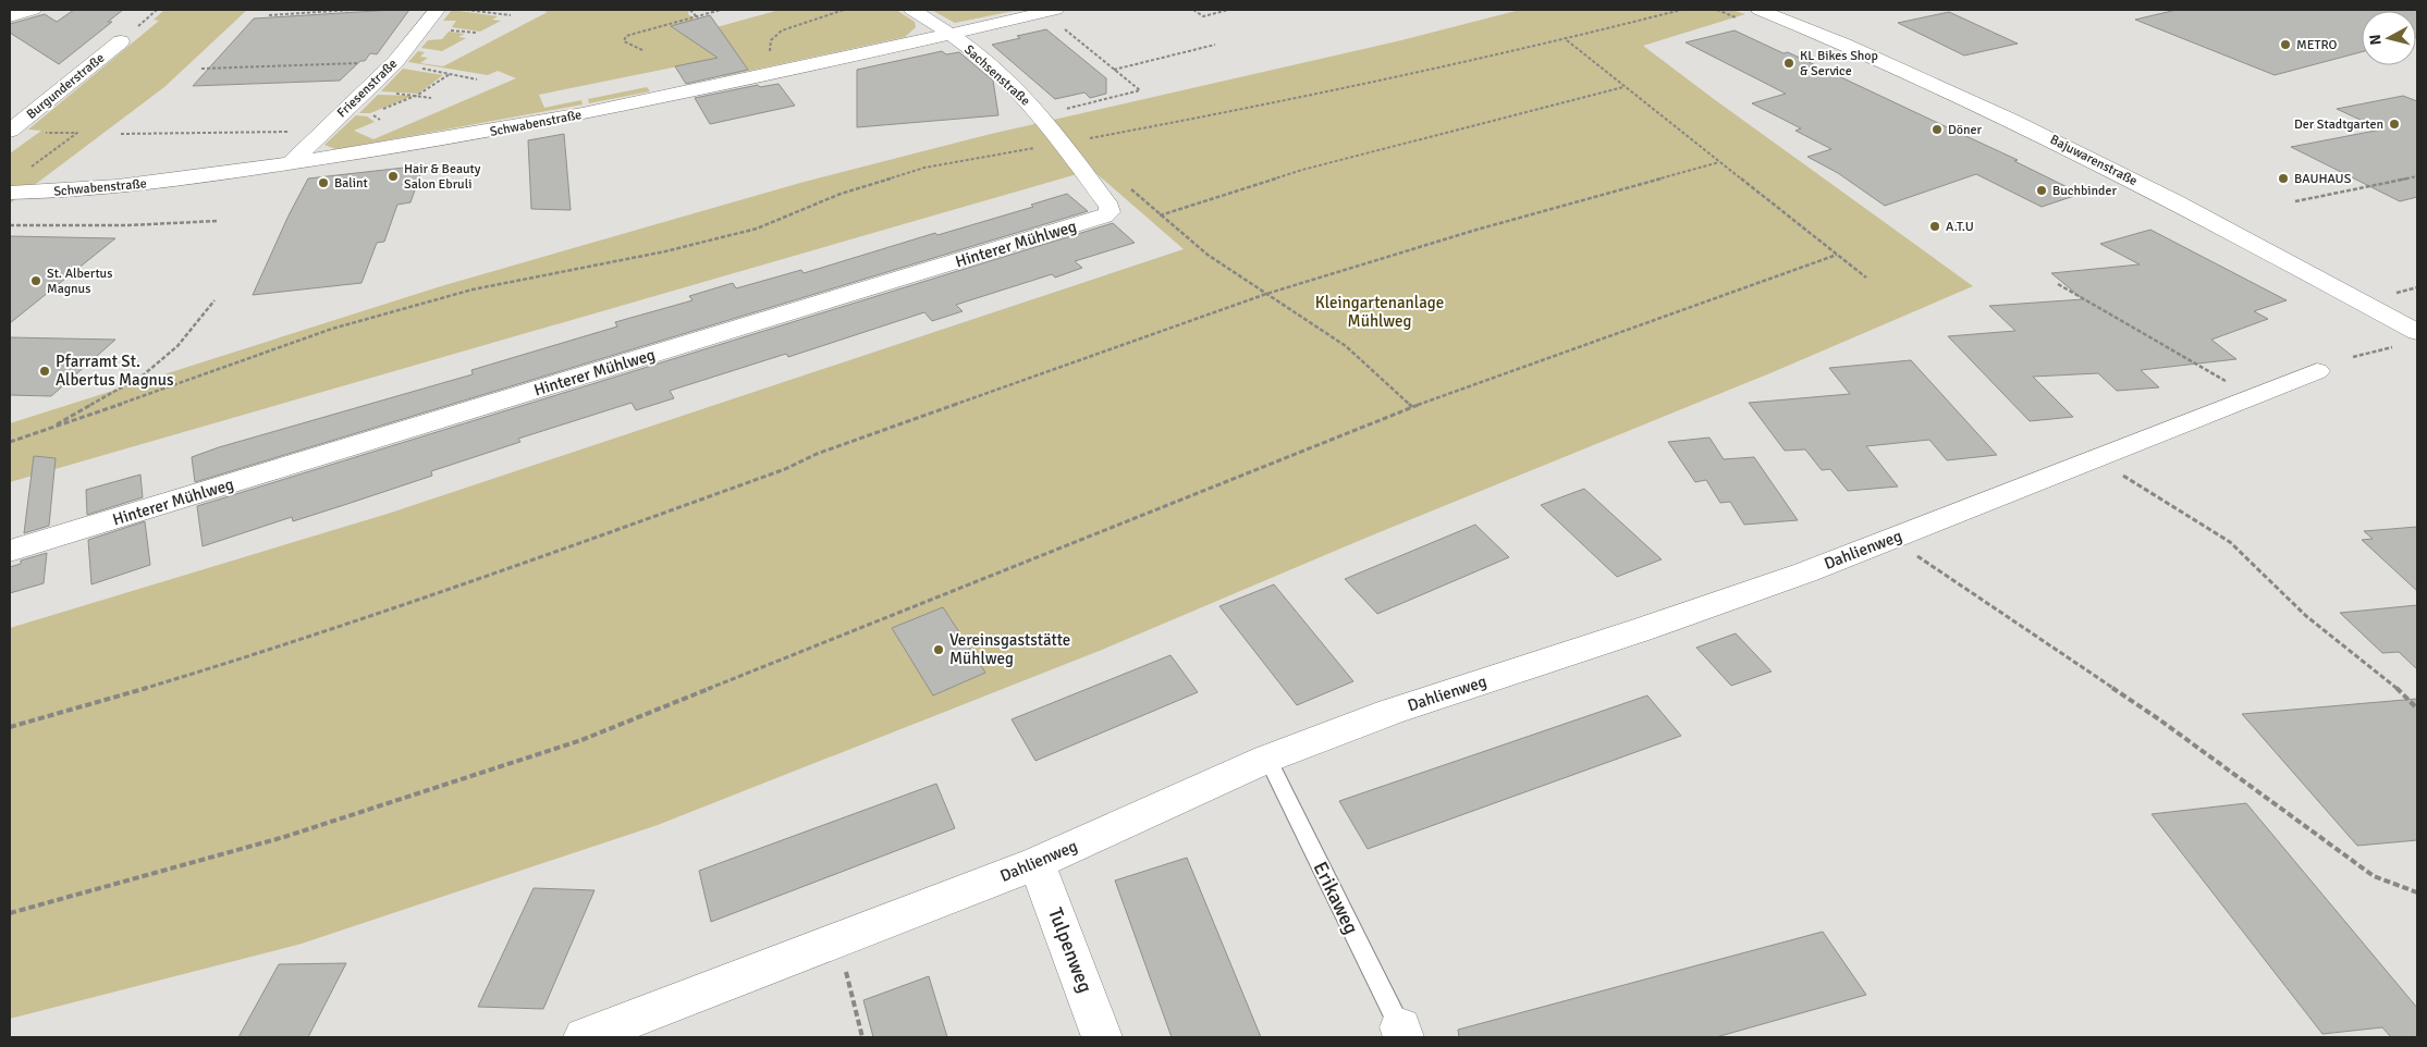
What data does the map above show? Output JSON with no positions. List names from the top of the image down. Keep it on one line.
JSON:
{"streets":{"street":["Sachsenstraße","Burgunderstraße","Friesenstraße","Schwabenstraße","Bajuwarenstraße","Hinterer Mühlweg","Dahlienweg","Tulpenweg"],"lane":["Erikaweg"]},"crossings":[["Sachsenstraße","Schwabenstraße"],["Sachsenstraße","Hinterer Mühlweg"],["Friesenstraße","Schwabenstraße"],["Dahlienweg","Erikaweg"],["Dahlienweg","Tulpenweg"]],"parks":["Kleingartenanlage Mühlweg"],"places":["METRO","KL Bikes Shop & Service","Der Stadtgarten","Döner","Hair & Beauty Salon Ebruli","BAUHAUS","Balint","Buchbinder","A.T.U","St. Albertus Magnus","Pfarramt St. Albertus Magnus","Vereinsgaststätte Mühlweg"],"north":"left"}
